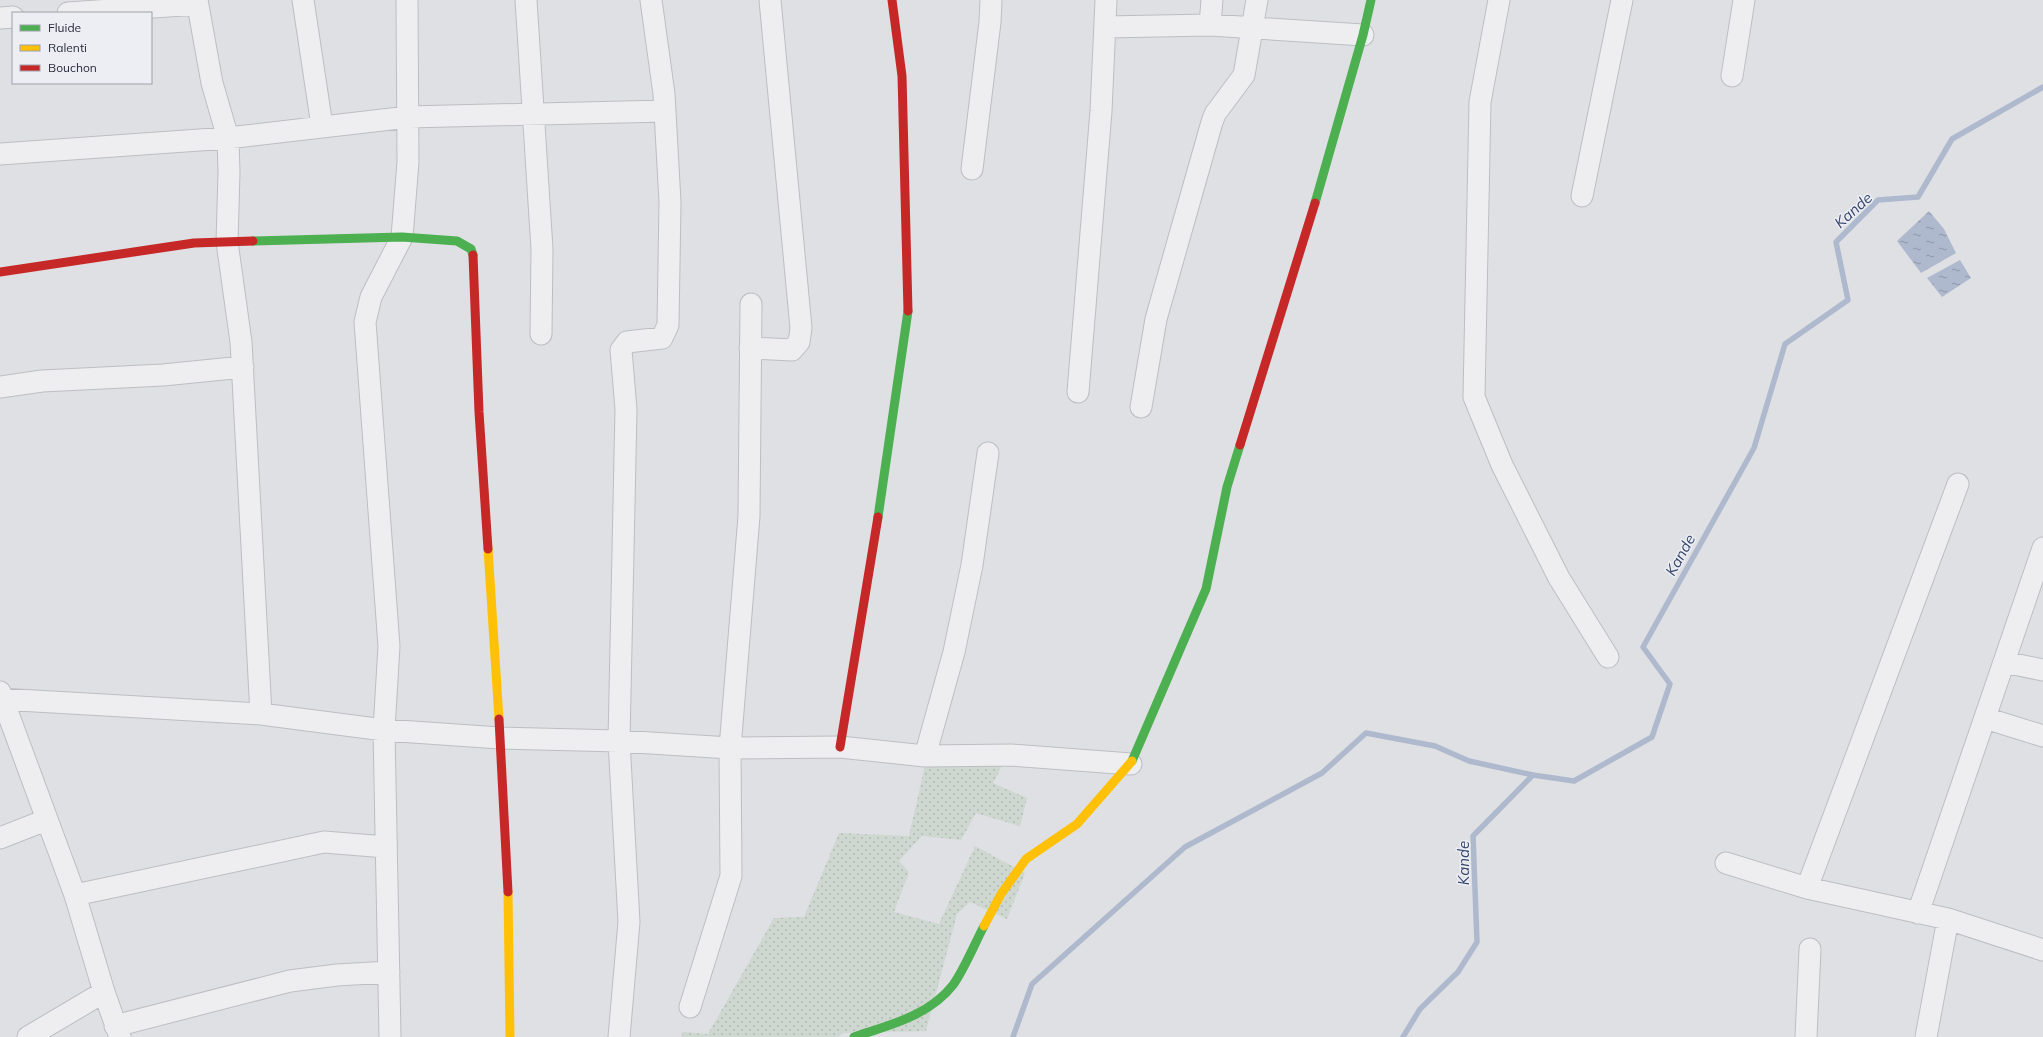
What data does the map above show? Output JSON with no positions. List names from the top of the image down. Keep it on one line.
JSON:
{"water":["Kande"],"legend":["Fluide","Ralenti","Bouchon"]}
